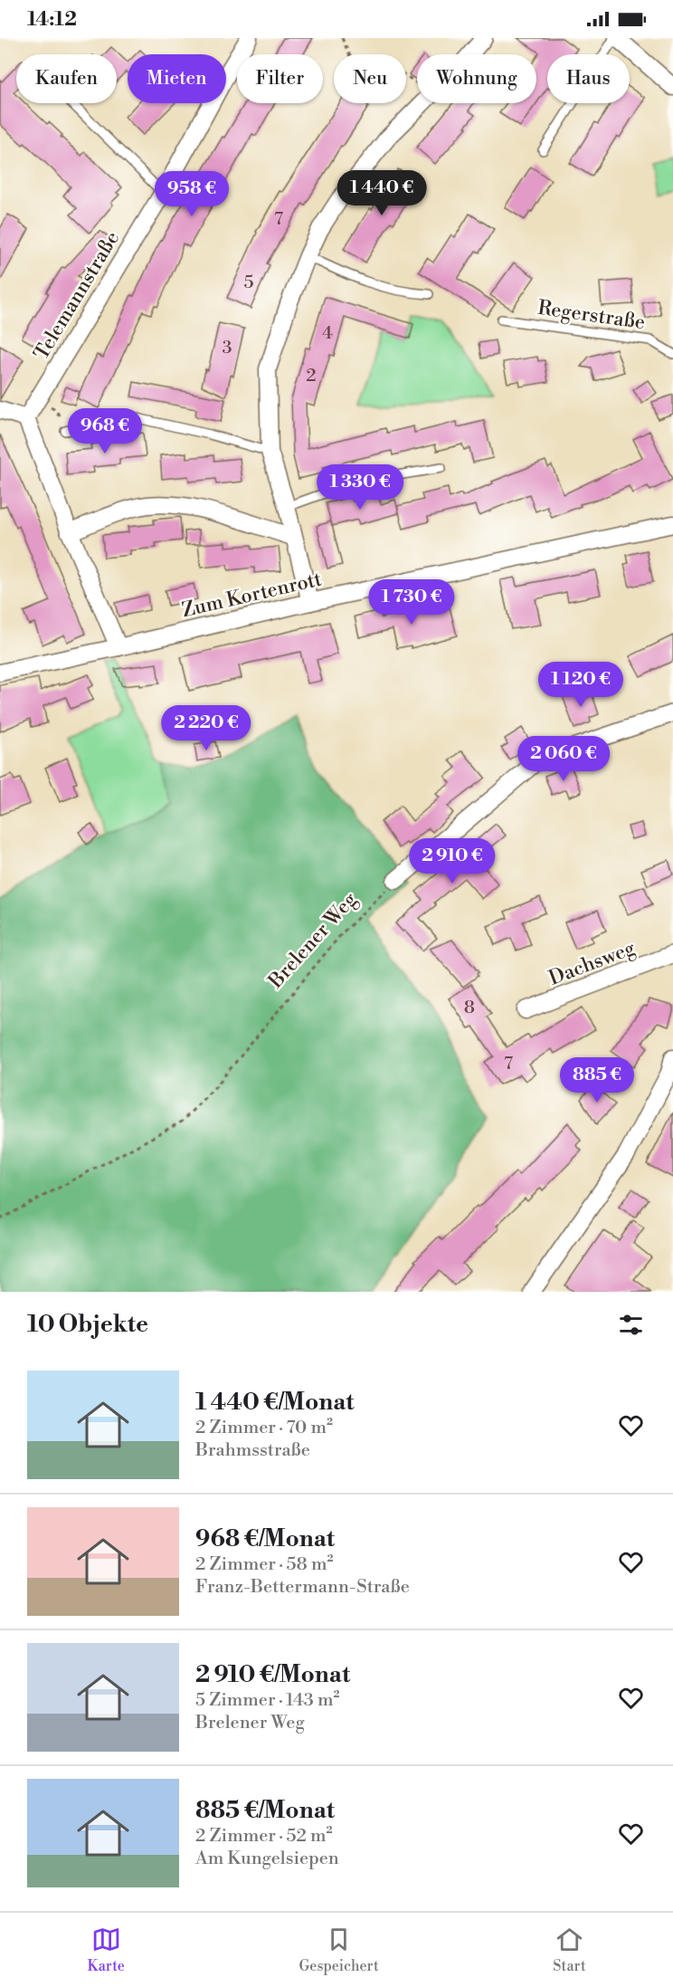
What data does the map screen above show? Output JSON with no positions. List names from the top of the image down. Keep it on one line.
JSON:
{"streets":{"street":["Telemannstraße","Zum Kortenrott","Dachsweg"],"lane":["Regerstraße"],"path":["Brelener Weg"]},"house_numbers":["7","5","4","3","2","8","7"],"page":{"status":"14:12","chip":["Kaufen","Mieten","Filter","Neu","Wohnung","Haus"],"price":["1 440 €","958 €","968 €","1 330 €","1 730 €","1 120 €","2 220 €","2 060 €","2 910 €","885 €"],"heading":"10 Objekte","list":[{"name":"1 440 €/Monat","note":"2 Zimmer · 70 m² · Brahmsstraße"},{"name":"968 €/Monat","note":"2 Zimmer · 58 m² · Franz-Bettermann-Straße"},{"name":"2 910 €/Monat","note":"5 Zimmer · 143 m² · Brelener Weg"},{"name":"885 €/Monat","note":"2 Zimmer · 52 m² · Am Kungelsiepen"}],"tabs":["Karte","Gespeichert","Start"]}}
